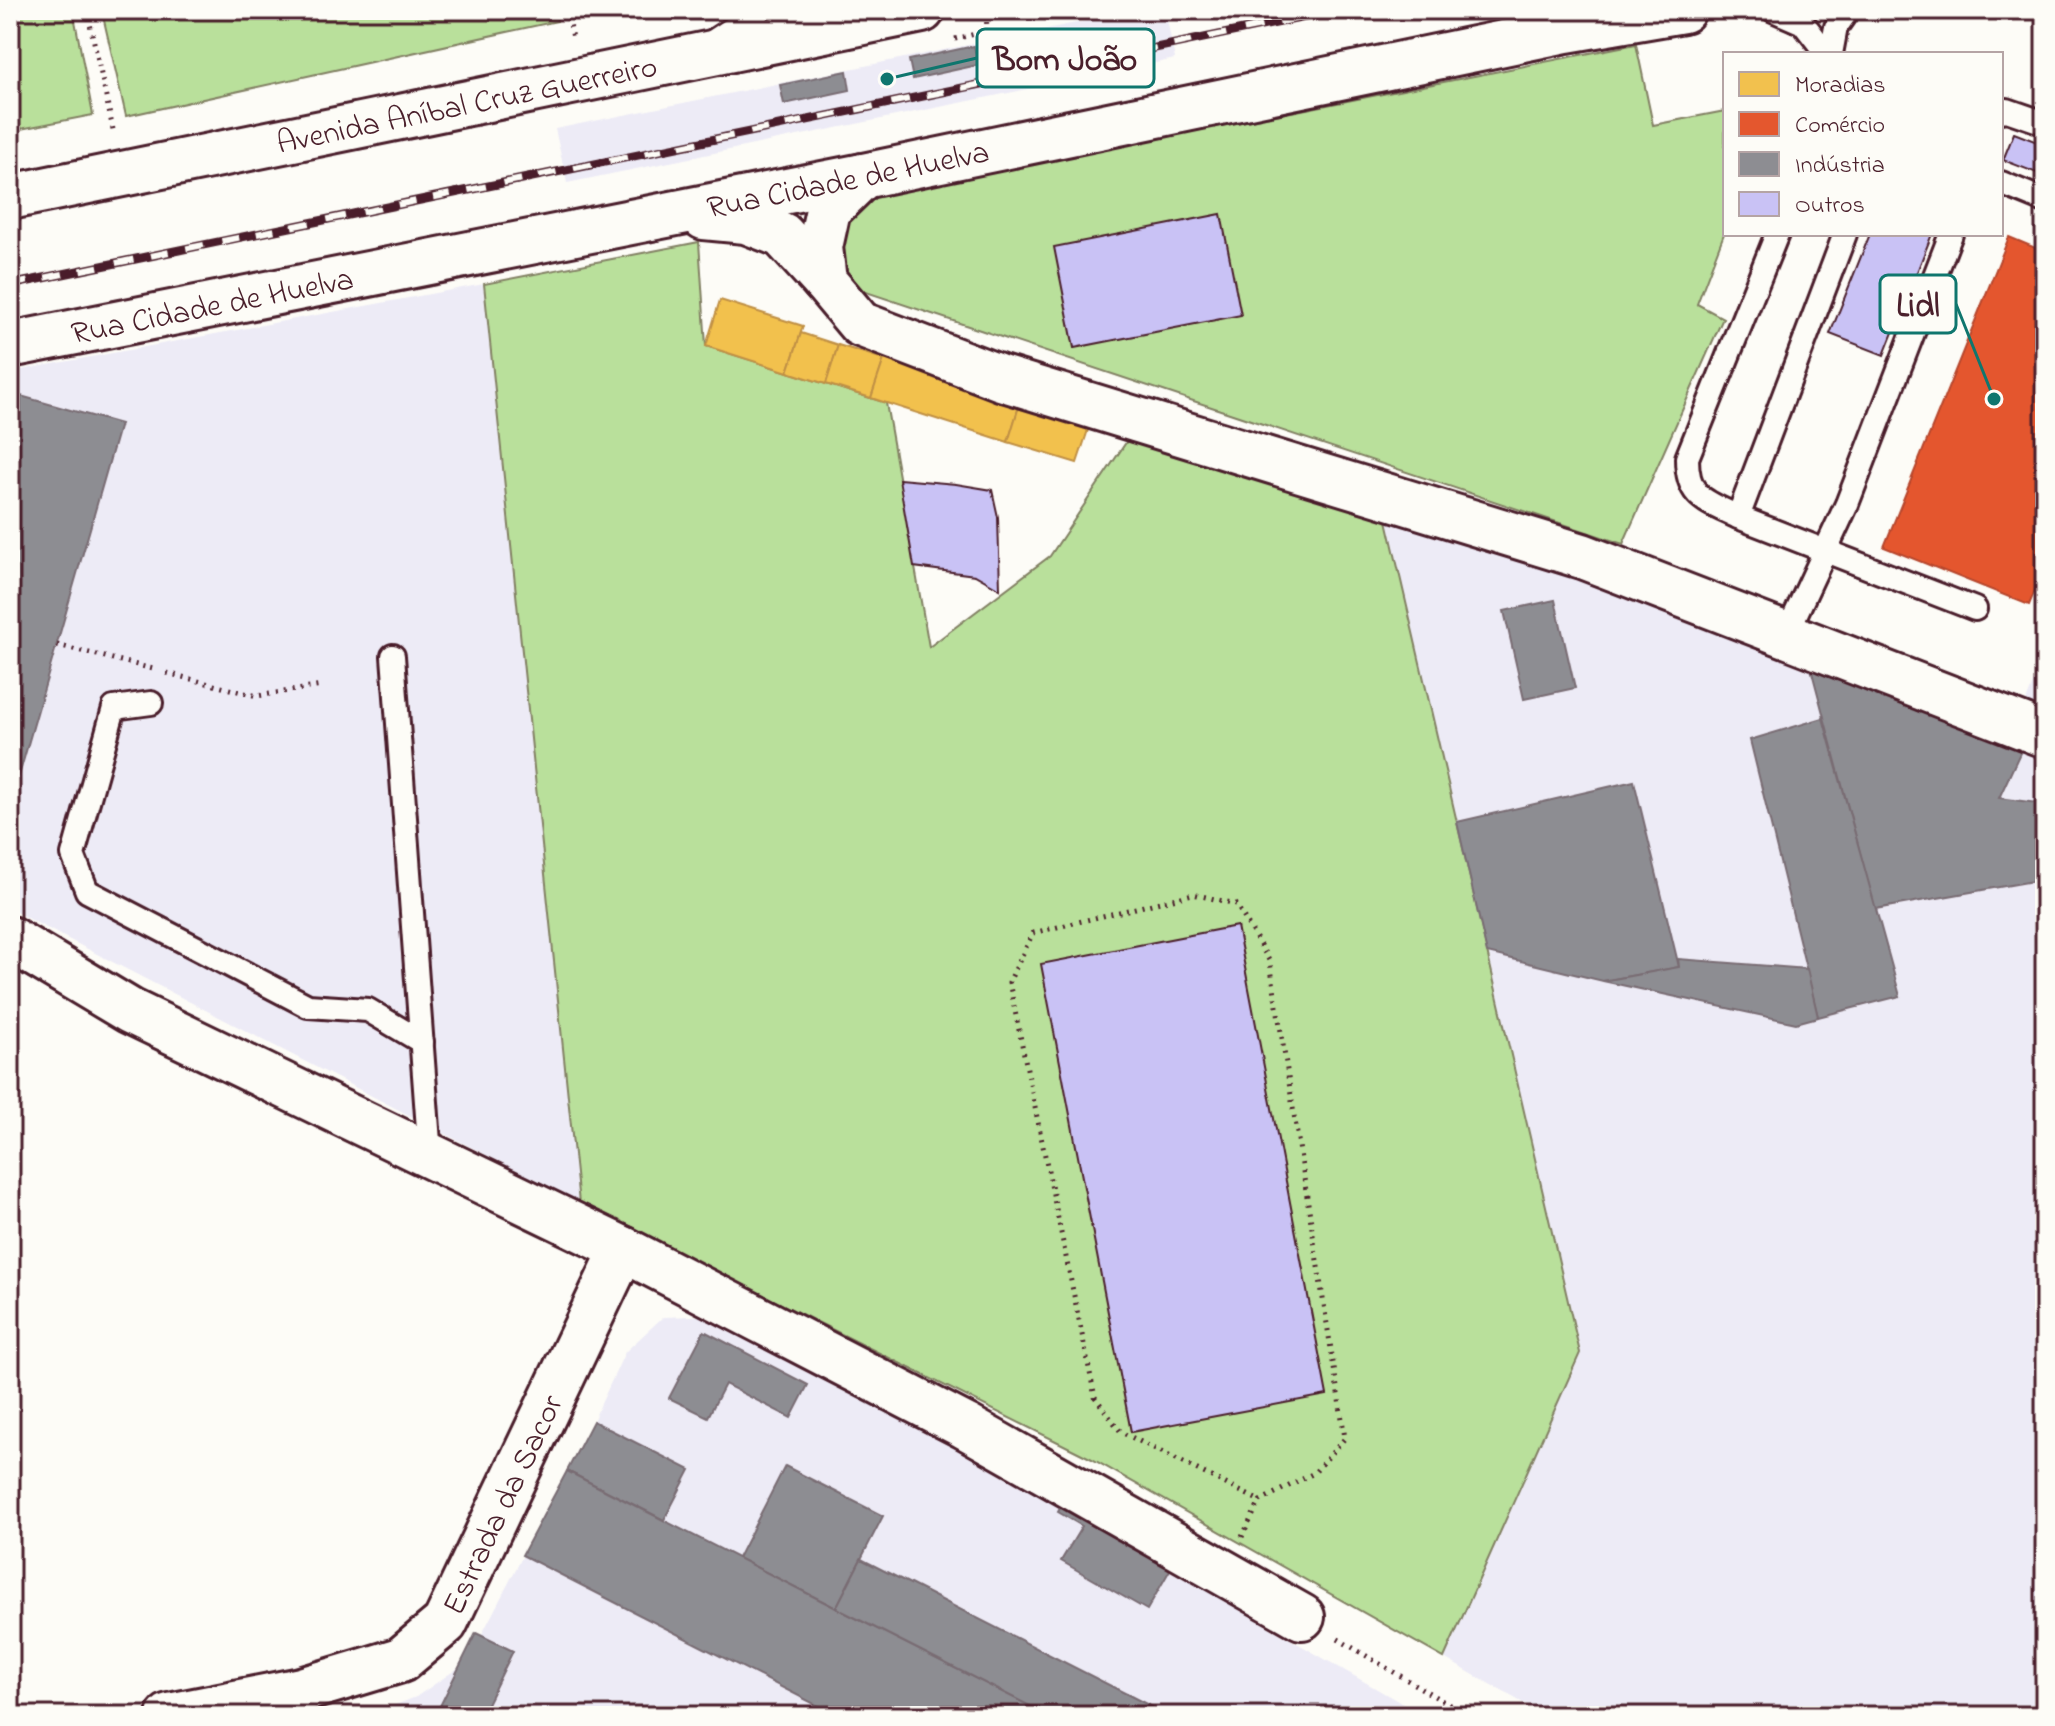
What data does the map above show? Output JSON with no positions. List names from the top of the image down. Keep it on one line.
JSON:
{"streets":{"street":["Avenida Aníbal Cruz Guerreiro","Rua Cidade de Huelva","Estrada da Sacor"]},"places":["Bom João","Lidl"],"legend":["Moradias","Comércio","Indústria","Outros"]}
